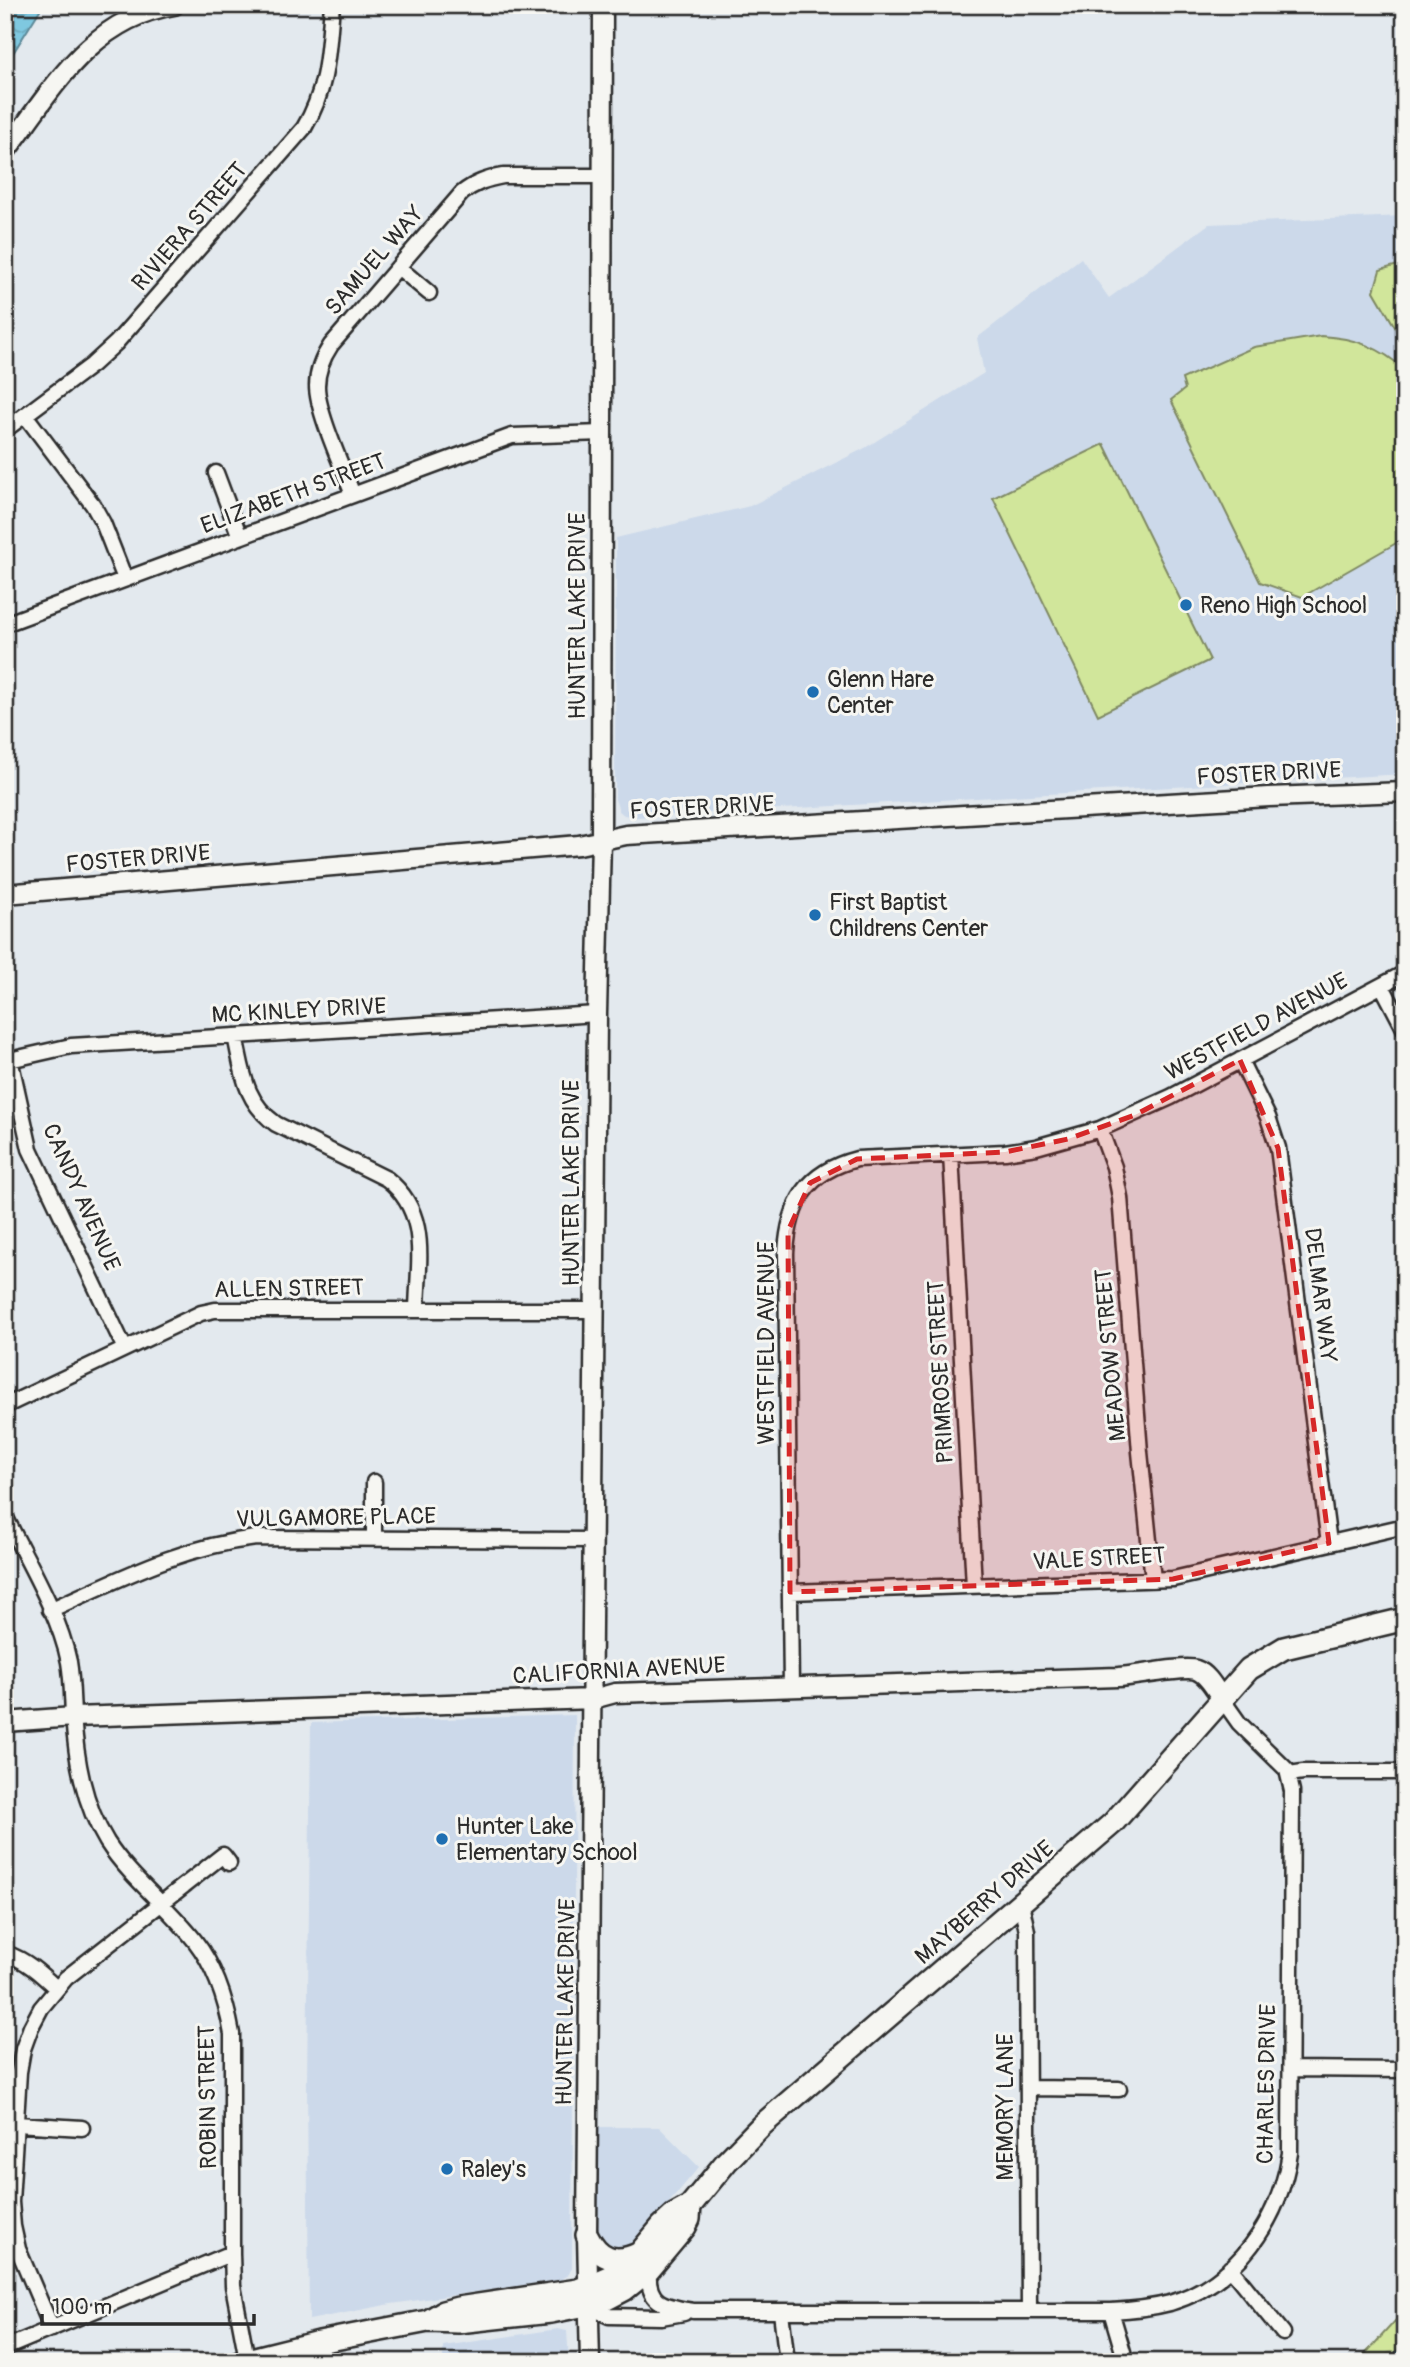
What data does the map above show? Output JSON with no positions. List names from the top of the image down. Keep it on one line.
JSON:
{"streets":{"main road":["MAYBERRY DRIVE"],"street":["RIVIERA STREET","SAMUEL WAY","ELIZABETH STREET","HUNTER LAKE DRIVE","FOSTER DRIVE","MC KINLEY DRIVE","WESTFIELD AVENUE","CANDY AVENUE","ALLEN STREET","DELMAR WAY","MEADOW STREET","PRIMROSE STREET","VULGAMORE PLACE","VALE STREET","CALIFORNIA AVENUE","CHARLES DRIVE","ROBIN STREET","MEMORY LANE"]},"crossings":[["SAMUEL WAY","ELIZABETH STREET"],["SAMUEL WAY","HUNTER LAKE DRIVE"],["ELIZABETH STREET","HUNTER LAKE DRIVE"],["HUNTER LAKE DRIVE","FOSTER DRIVE"],["HUNTER LAKE DRIVE","MC KINLEY DRIVE"],["HUNTER LAKE DRIVE","ALLEN STREET"],["HUNTER LAKE DRIVE","VULGAMORE PLACE"],["HUNTER LAKE DRIVE","CALIFORNIA AVENUE"],["HUNTER LAKE DRIVE","MAYBERRY DRIVE"],["HUNTER LAKE DRIVE","CHARLES DRIVE"],["MC KINLEY DRIVE","CANDY AVENUE"],["WESTFIELD AVENUE","DELMAR WAY"],["WESTFIELD AVENUE","MEADOW STREET"],["WESTFIELD AVENUE","PRIMROSE STREET"],["WESTFIELD AVENUE","VALE STREET"],["WESTFIELD AVENUE","CALIFORNIA AVENUE"],["CANDY AVENUE","ALLEN STREET"],["DELMAR WAY","VALE STREET"],["MEADOW STREET","VALE STREET"],["PRIMROSE STREET","VALE STREET"],["VULGAMORE PLACE","ROBIN STREET"],["CALIFORNIA AVENUE","MAYBERRY DRIVE"],["CALIFORNIA AVENUE","ROBIN STREET"],["MAYBERRY DRIVE","CHARLES DRIVE"],["MAYBERRY DRIVE","ROBIN STREET"],["MAYBERRY DRIVE","MEMORY LANE"],["CHARLES DRIVE","MEMORY LANE"]],"places":["Reno High School","Glenn Hare Center","First Baptist Childrens Center","Hunter Lake Elementary School","Raley's"],"scale_bar":"100 m"}
